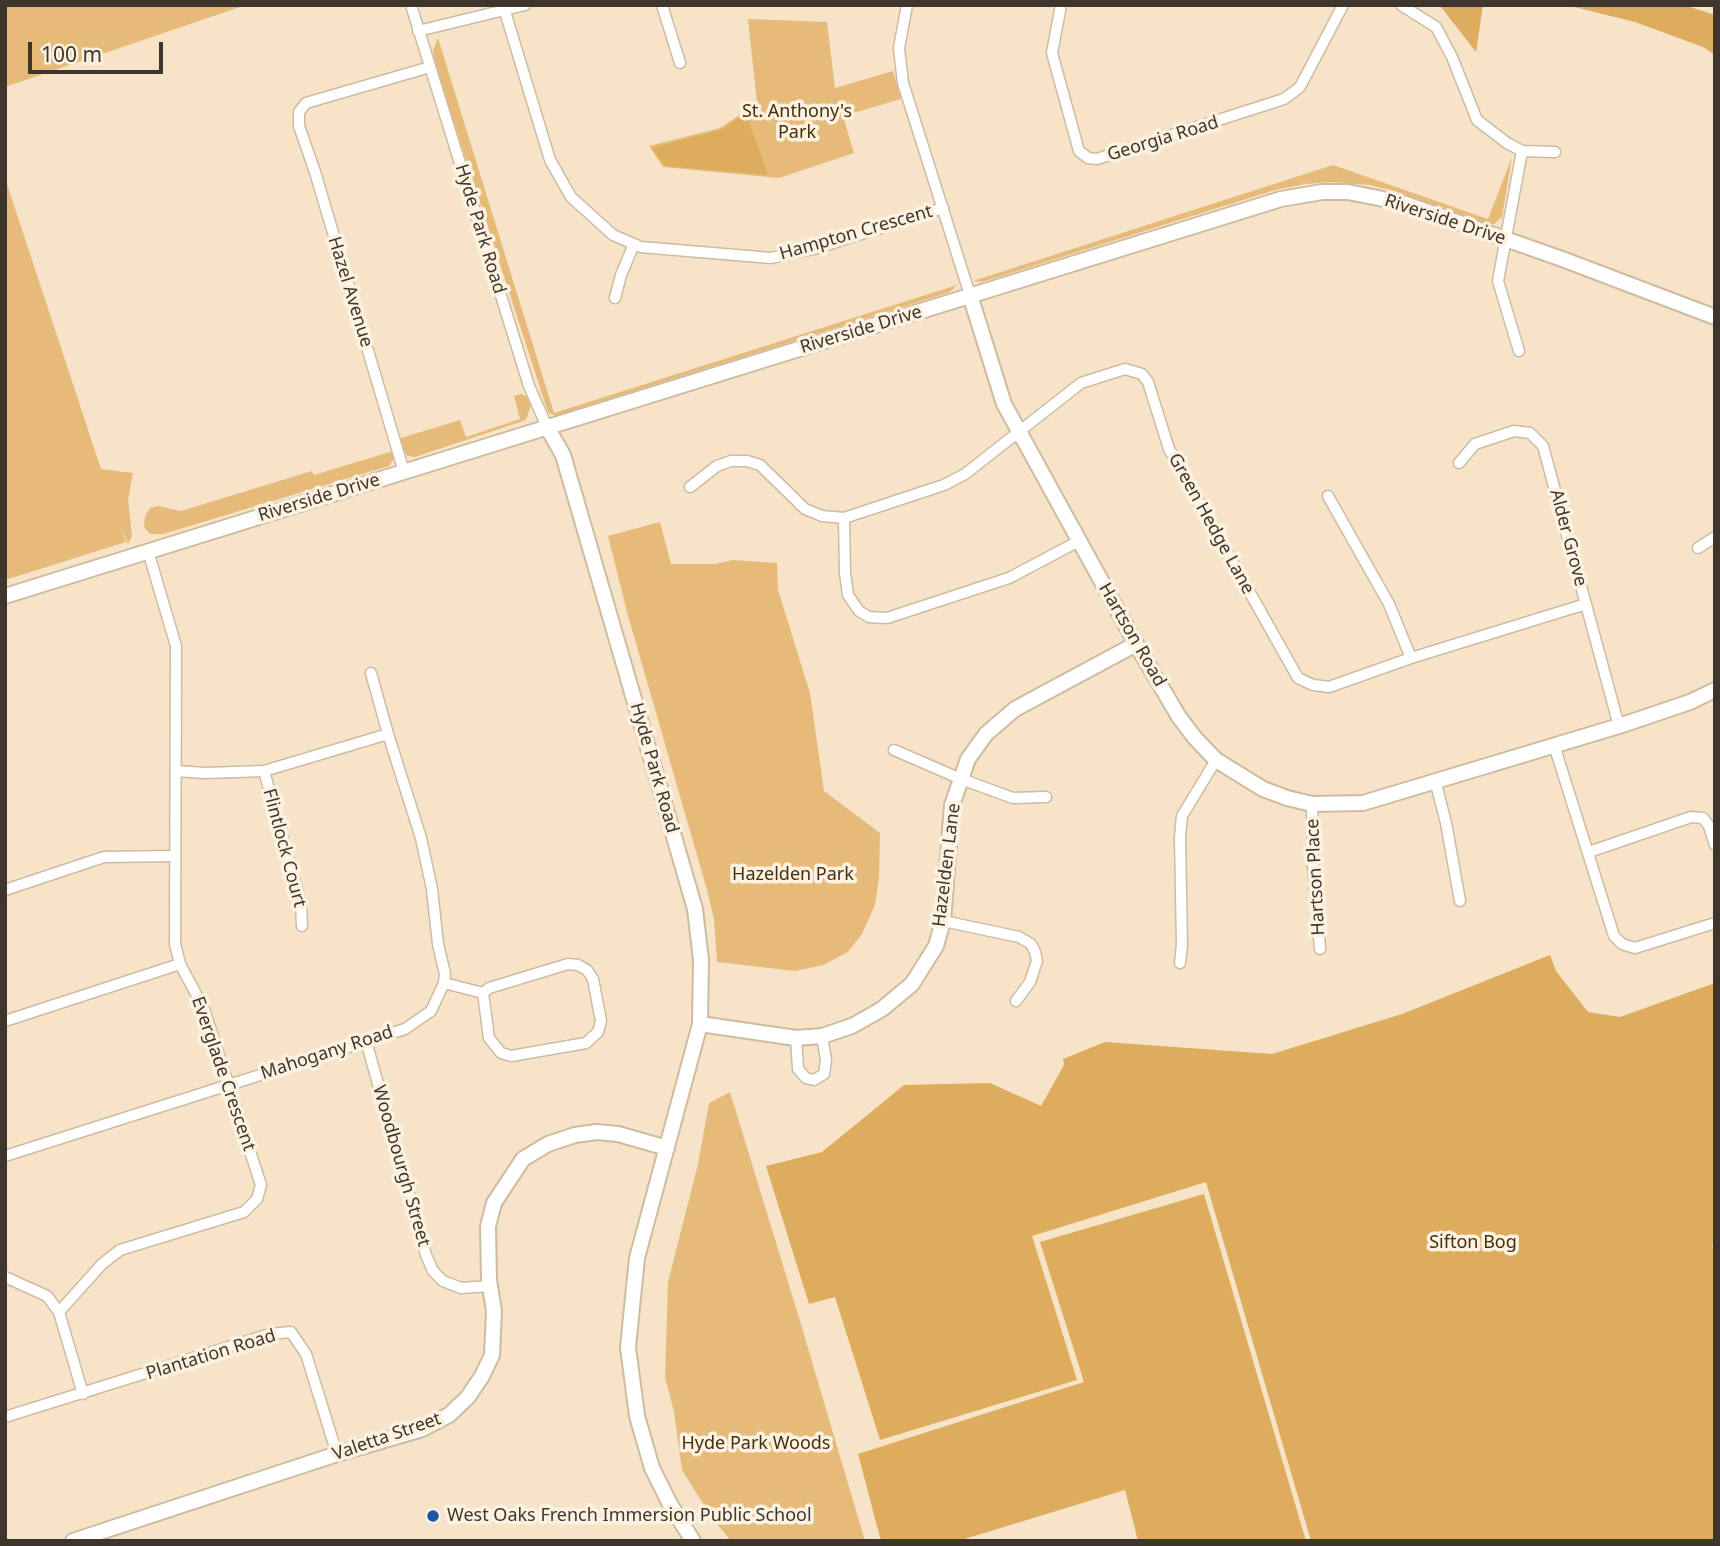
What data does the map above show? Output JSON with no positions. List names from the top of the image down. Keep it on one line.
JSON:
{"streets":{"main road":["Riverside Drive","Hyde Park Road","Hartson Road","Hazelden Lane","Valetta Street"],"street":["Georgia Road","Hampton Crescent","Hazel Avenue","Green Hedge Lane","Alder Grove","Flintlock Court","Hartson Place","Mahogany Road","Everglade Crescent","Woodbourgh Street","Plantation Road"]},"crossings":[["Riverside Drive","Hyde Park Road"],["Riverside Drive","Hazel Avenue"],["Riverside Drive","Hartson Road"],["Riverside Drive","Everglade Crescent"],["Hyde Park Road","Hazel Avenue"],["Hyde Park Road","Hazelden Lane"],["Hyde Park Road","Valetta Street"],["Hampton Crescent","Hartson Road"],["Green Hedge Lane","Alder Grove"],["Green Hedge Lane","Hartson Road"],["Alder Grove","Hartson Road"],["Hartson Road","Hazelden Lane"],["Hartson Road","Hartson Place"],["Mahogany Road","Everglade Crescent"],["Mahogany Road","Woodbourgh Street"],["Woodbourgh Street","Valetta Street"],["Plantation Road","Valetta Street"]],"parks":["St. Anthony's Park","Hazelden Park","Sifton Bog","Hyde Park Woods"],"places":["West Oaks French Immersion Public School"],"scale_bar":"100 m"}
